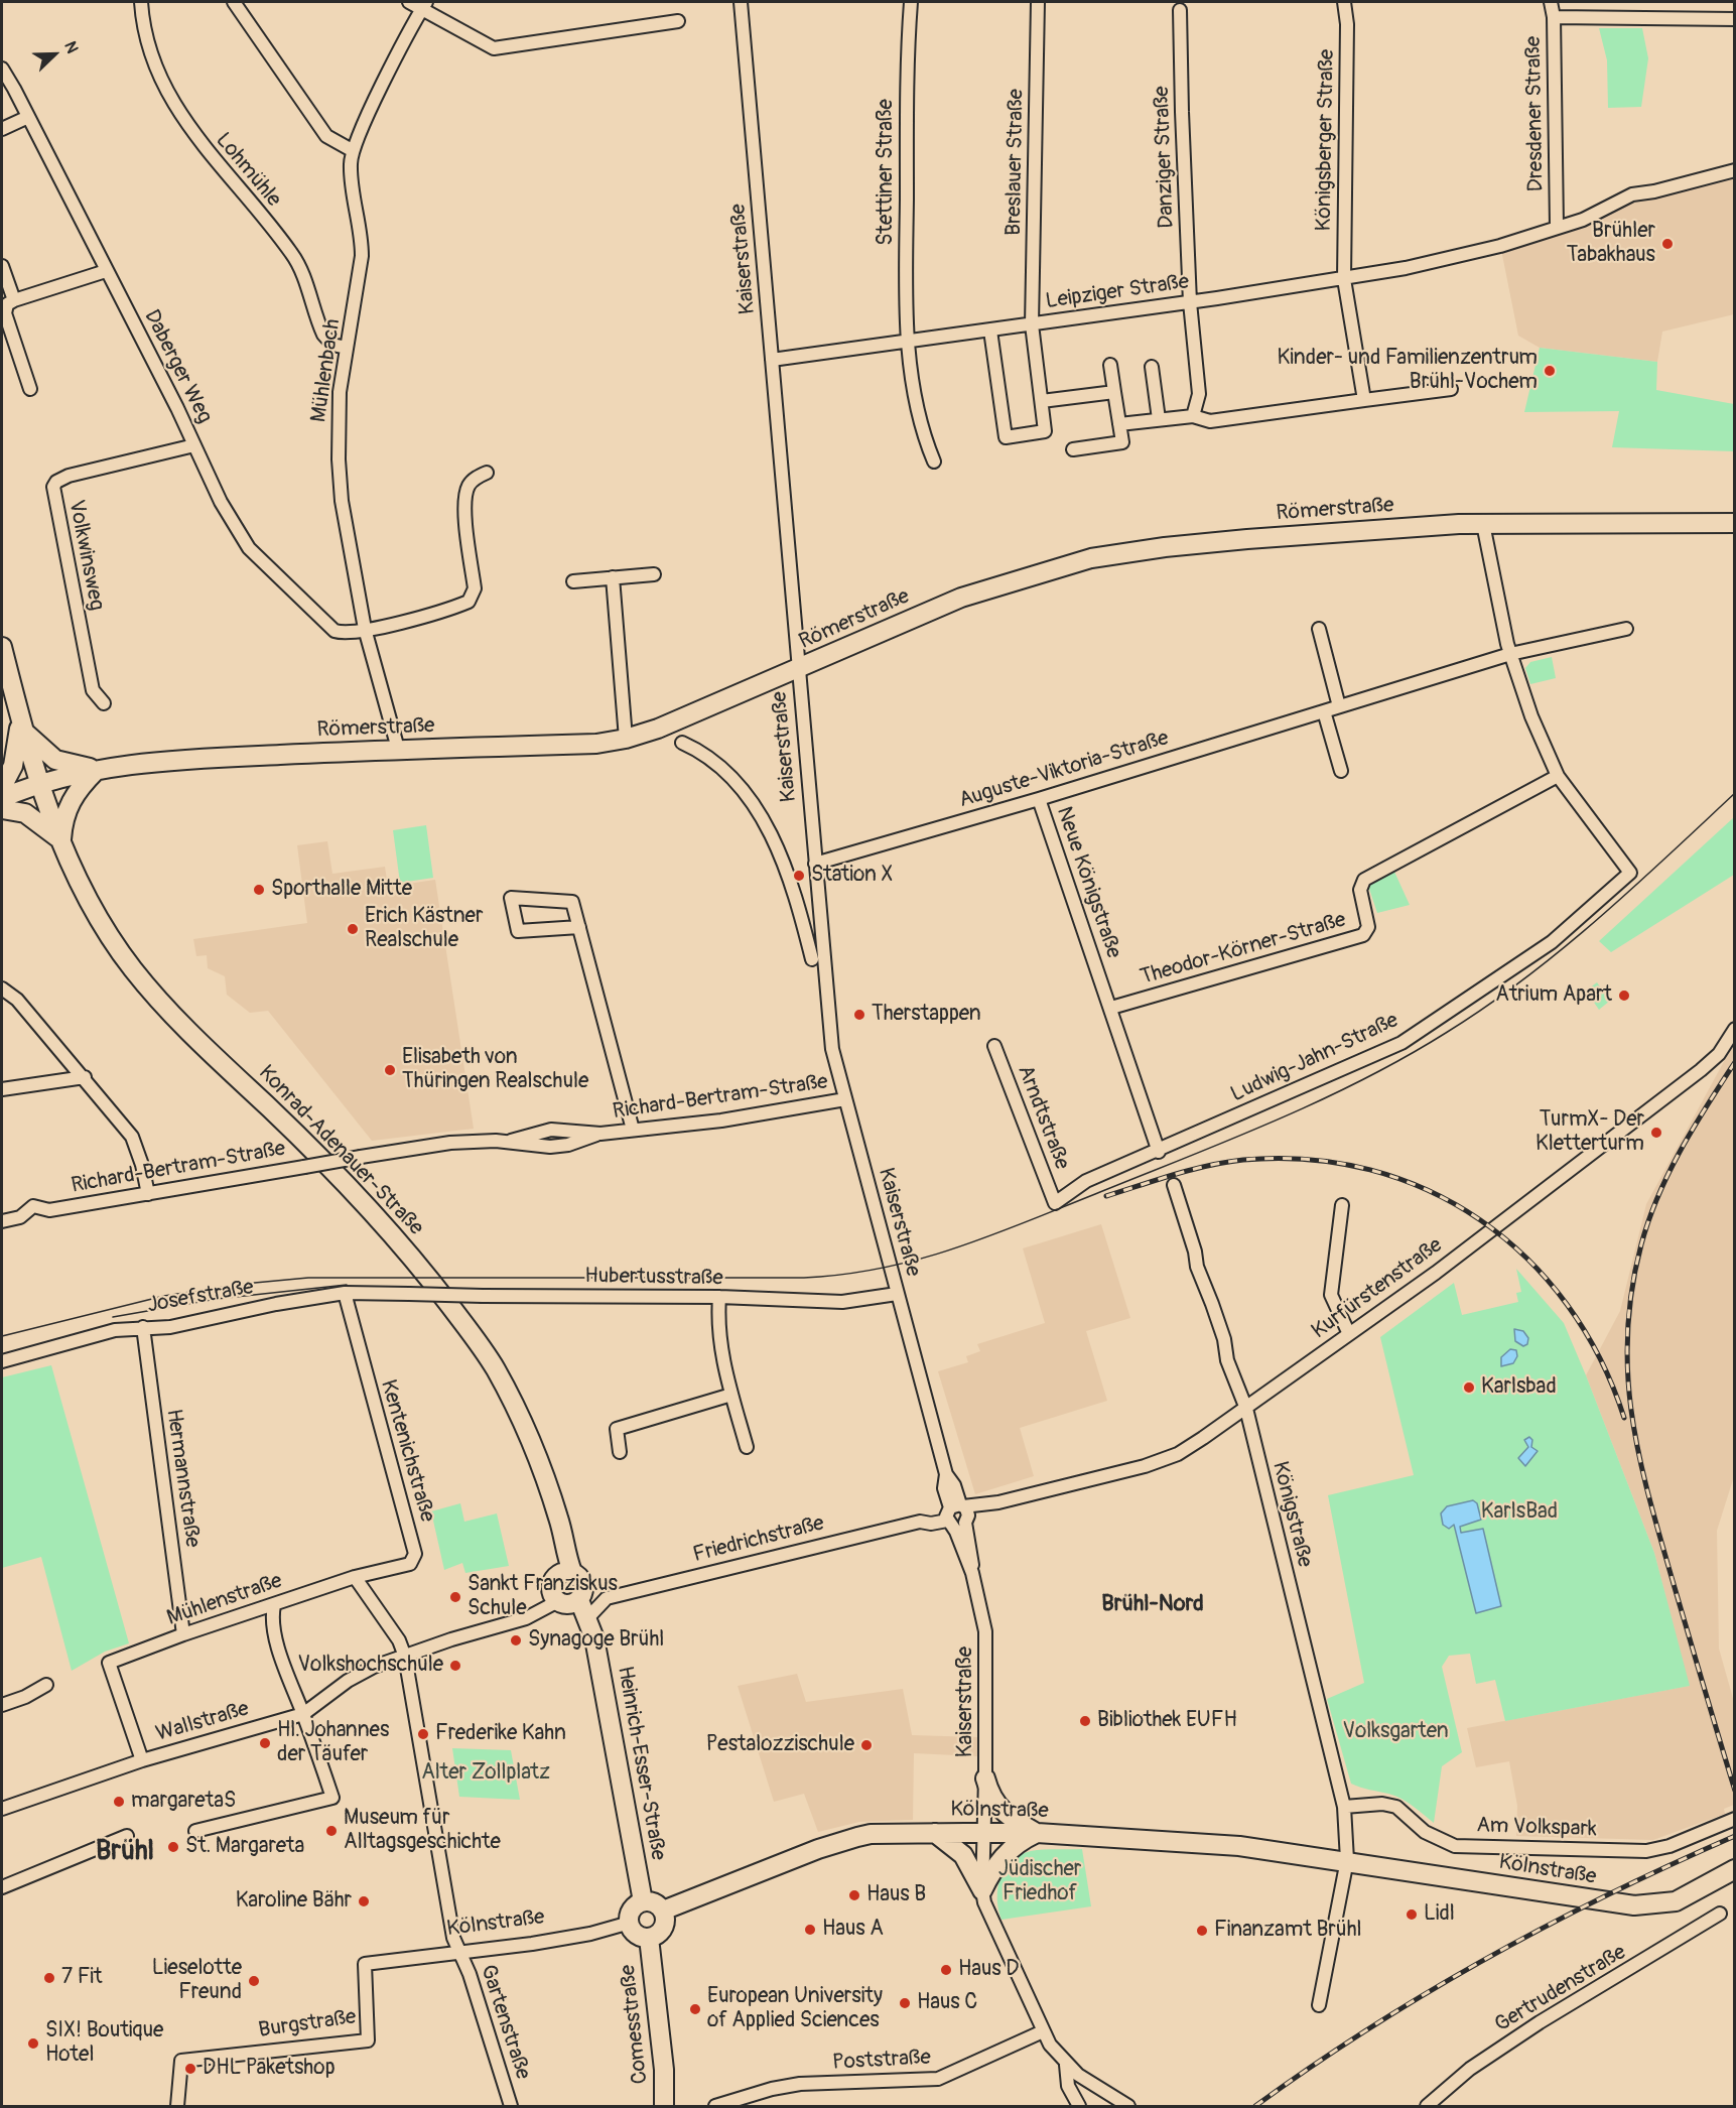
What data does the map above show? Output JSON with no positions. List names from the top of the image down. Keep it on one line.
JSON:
{"streets":{"main road":["Römerstraße","Konrad-Adenauer-Straße","Heinrich-Esser-Straße","Kölnstraße","Comesstraße"],"street":["Dresdener Straße","Königsberger Straße","Danziger Straße","Breslauer Straße","Lohmühle","Stettiner Straße","Kaiserstraße","Leipziger Straße","Daberger Weg","Mühlenbach","Volkwinsweg","Auguste-Viktoria-Straße","Neue Königstraße","Theodor-Körner-Straße","Ludwig-Jahn-Straße","Richard-Bertram-Straße","Arndtstraße","Hubertusstraße","Kurfürstenstraße","Josefstraße","Kentenichstraße","Hermannstraße","Königstraße","Friedrichstraße","Mühlenstraße","Wallstraße","Am Volkspark","Gertrudenstraße","Gartenstraße","Burgstraße","Poststraße"]},"crossings":[["Dresdener Straße","Leipziger Straße"],["Königsberger Straße","Leipziger Straße"],["Danziger Straße","Leipziger Straße"],["Breslauer Straße","Leipziger Straße"],["Lohmühle","Mühlenbach"],["Stettiner Straße","Leipziger Straße"],["Kaiserstraße","Leipziger Straße"],["Kaiserstraße","Römerstraße"],["Kaiserstraße","Auguste-Viktoria-Straße"],["Kaiserstraße","Richard-Bertram-Straße"],["Kaiserstraße","Hubertusstraße"],["Kaiserstraße","Kurfürstenstraße"],["Kaiserstraße","Friedrichstraße"],["Kaiserstraße","Kölnstraße"],["Kaiserstraße","Poststraße"],["Daberger Weg","Mühlenbach"],["Daberger Weg","Volkwinsweg"],["Mühlenbach","Römerstraße"],["Römerstraße","Konrad-Adenauer-Straße"],["Auguste-Viktoria-Straße","Neue Königstraße"],["Neue Königstraße","Theodor-Körner-Straße"],["Neue Königstraße","Ludwig-Jahn-Straße"],["Theodor-Körner-Straße","Ludwig-Jahn-Straße"],["Ludwig-Jahn-Straße","Arndtstraße"],["Konrad-Adenauer-Straße","Wallstraße"],["Konrad-Adenauer-Straße","Heinrich-Esser-Straße"],["Hubertusstraße","Josefstraße"],["Kurfürstenstraße","Königstraße"],["Kurfürstenstraße","Friedrichstraße"],["Josefstraße","Kentenichstraße"],["Josefstraße","Hermannstraße"],["Kentenichstraße","Mühlenstraße"],["Kentenichstraße","Gartenstraße"],["Hermannstraße","Mühlenstraße"],["Königstraße","Kölnstraße"],["Königstraße","Am Volkspark"],["Friedrichstraße","Heinrich-Esser-Straße"],["Mühlenstraße","Wallstraße"],["Mühlenstraße","Gartenstraße"],["Wallstraße","Heinrich-Esser-Straße"],["Wallstraße","Gartenstraße"],["Heinrich-Esser-Straße","Kölnstraße"],["Heinrich-Esser-Straße","Comesstraße"],["Kölnstraße","Gartenstraße"],["Kölnstraße","Burgstraße"],["Kölnstraße","Comesstraße"]],"districts":["Brühl-Nord","Brühl"],"parks":["KarlsBad","Volksgarten","Alter Zollplatz","Jüdischer Friedhof"],"places":["Brühler Tabakhaus","Kinder- und Familienzentrum Brühl-Vochem","Station X","Sporthalle Mitte","Erich Kästner Realschule","Atrium Apart","Therstappen","Elisabeth von Thüringen Realschule","TurmX- Der Kletterturm","Karlsbad","Sankt Franziskus Schule","Synagoge Brühl","Volkshochschule","Bibliothek EUFH","Frederike Kahn","Hl. Johannes der Täufer","Pestalozzischule","margaretaS","Museum für Alltagsgeschichte","St. Margareta","Haus B","Karoline Bähr","Lidl","Haus A","Finanzamt Brühl","Haus D","7 Fit","Lieselotte Freund","Haus C","European University of Applied Sciences","SIX! Boutique Hotel","DHL Paketshop"],"north":"top right"}
